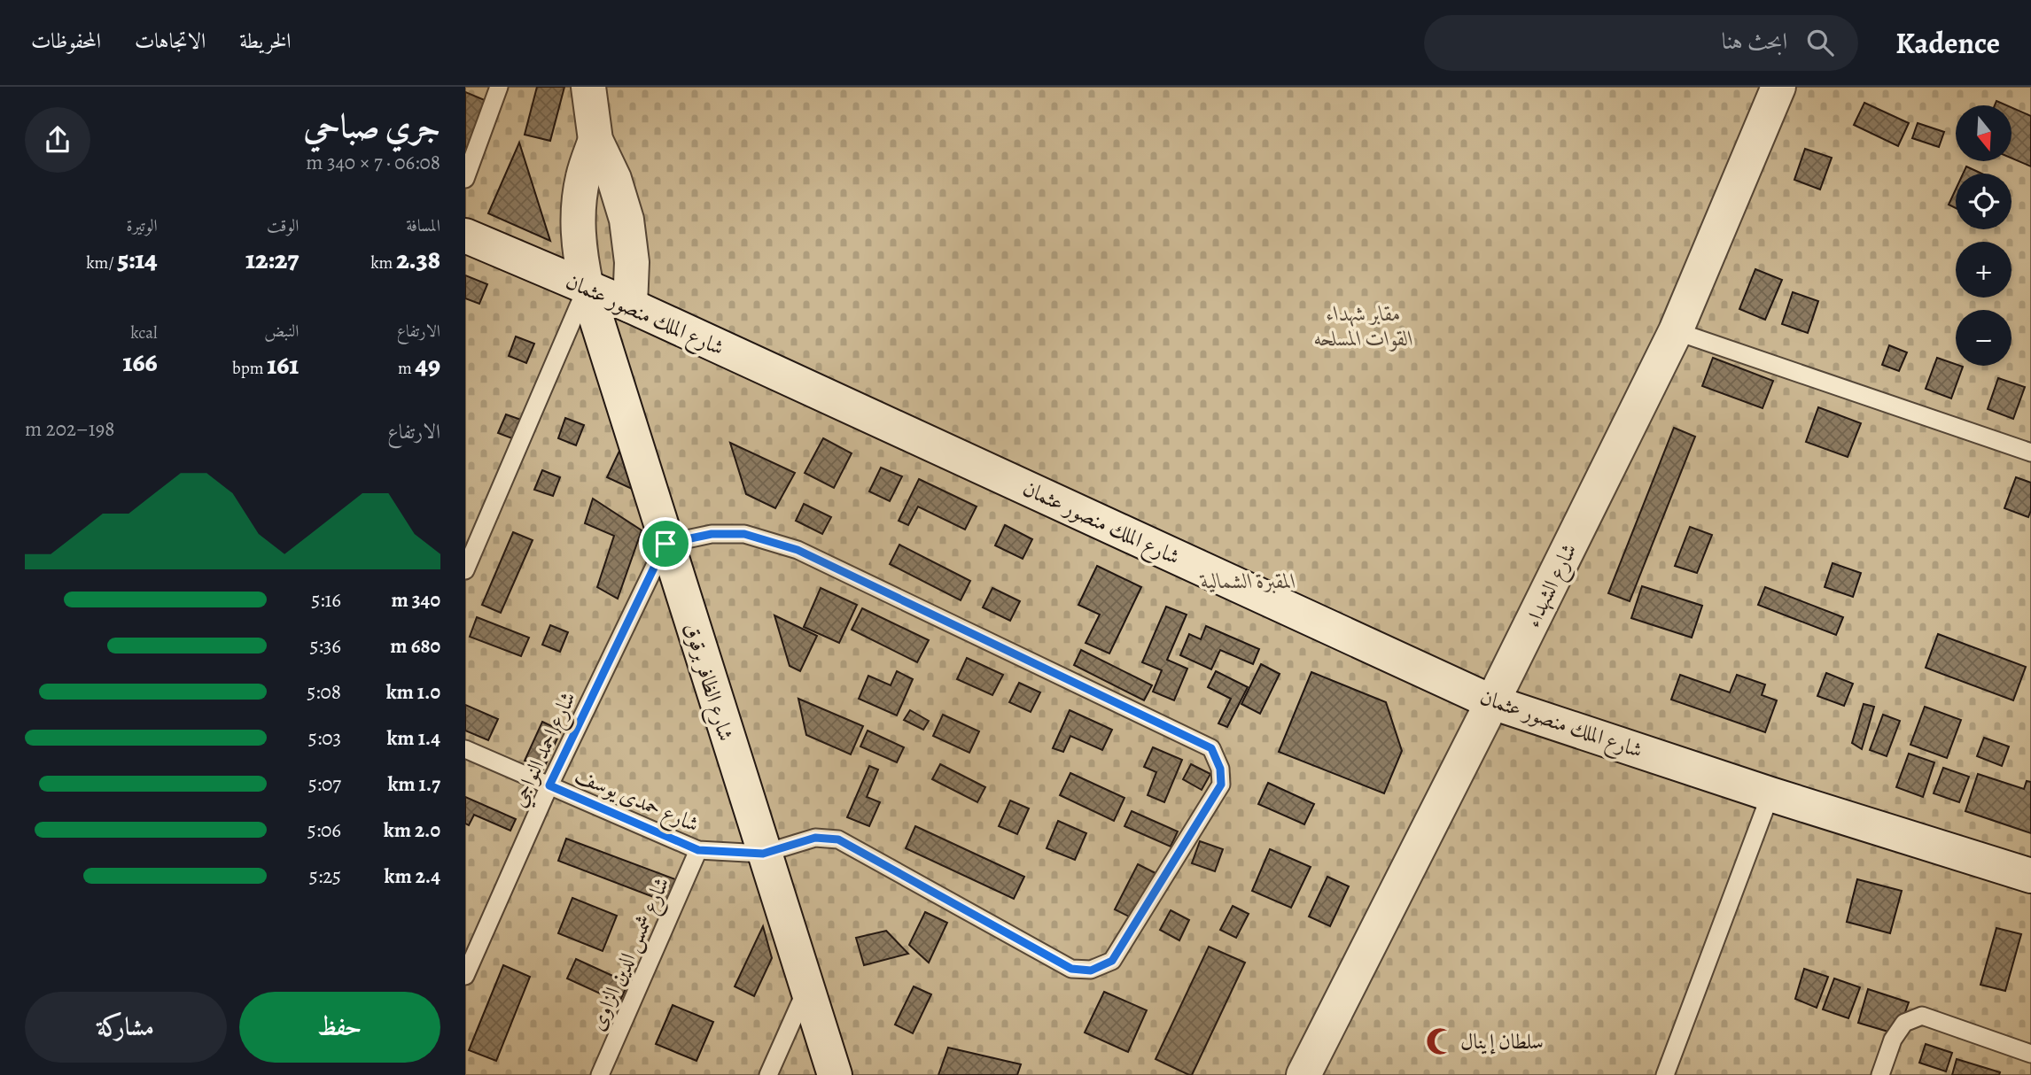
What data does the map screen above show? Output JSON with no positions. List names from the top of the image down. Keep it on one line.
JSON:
{"streets":{"main road":["شارع الملك منصور عثمان","شارع الشهداء","شارع الظافر برقوق"],"lane":["شارع احمد النواجي","شارع حمدى يوسف","شارع شمس الدين الزاوى"]},"crossings":[["شارع الملك منصور عثمان","شارع الشهداء"],["شارع الملك منصور عثمان","شارع الظافر برقوق"],["شارع الظافر برقوق","شارع احمد النواجي"],["شارع الظافر برقوق","شارع حمدى يوسف"],["شارع احمد النواجي","شارع حمدى يوسف"],["شارع حمدى يوسف","شارع شمس الدين الزاوى"]],"parks":["مقابر شهداء القوات المسلحه","المقبرة الشمالية"],"places":{"mosque":["سلطان إينال"]},"north":"bottom","page":{"header":"Kadence","search":"ابحث هنا","nav":["الخريطة","الاتجاهات","المحفوظات"],"heading":["جري صباحي","06:08 · 7 × 340 m"],"map_buttons":["+","−"],"stats":[["المسافة","2.38 km"],["الوقت","12:27"],["الوتيرة","5:14 /km"],["الارتفاع","49 m"],["النبض","161 bpm"],["kcal","166"]],"chart":["الارتفاع","198–202 m"],"list":[{"name":"340 m","note":"5:16"},{"name":"680 m","note":"5:36"},{"name":"1.0 km","note":"5:08"},{"name":"1.4 km","note":"5:03"},{"name":"1.7 km","note":"5:07"},{"name":"2.0 km","note":"5:06"},{"name":"2.4 km","note":"5:25"}],"buttons":["حفظ","مشاركة"]}}
